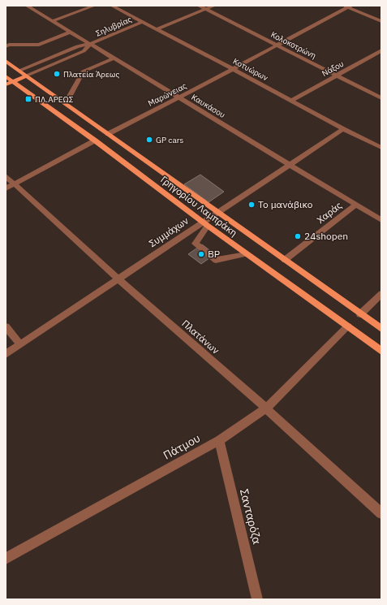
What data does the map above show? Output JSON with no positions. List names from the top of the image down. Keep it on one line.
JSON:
{"streets":{"main road":["Γρηγορίου Λαμπράκη"],"street":["Σηλυβρίας","Κολοκοτρώνη","Νάξου","Κοτυώρων","Μαρώνειας","Καυκάσου","Χαράς","Συμμάχων","Πλατάνων","Πάτμου","Σανταρόζα"]},"crossings":[["Σηλυβρίας","Κοτυώρων"],["Σηλυβρίας","Καυκάσου"],["Κολοκοτρώνη","Νάξου"],["Κολοκοτρώνη","Μαρώνειας"],["Νάξου","Κοτυώρων"],["Κοτυώρων","Μαρώνειας"],["Κοτυώρων","Συμμάχων"],["Μαρώνειας","Καυκάσου"],["Μαρώνειας","Γρηγορίου Λαμπράκη"],["Καυκάσου","Χαράς"],["Καυκάσου","Συμμάχων"],["Γρηγορίου Λαμπράκη","Χαράς"],["Γρηγορίου Λαμπράκη","Συμμάχων"],["Γρηγορίου Λαμπράκη","Πάτμου"],["Συμμάχων","Πλατάνων"],["Πλατάνων","Πάτμου"],["Πάτμου","Σανταρόζα"]],"places":{"other":["Πλατεία Άρεως","GP cars","Το μανάβικο","24shopen","BP"],"transit":["ΠΛ.ΑΡΕΩΣ"]}}
